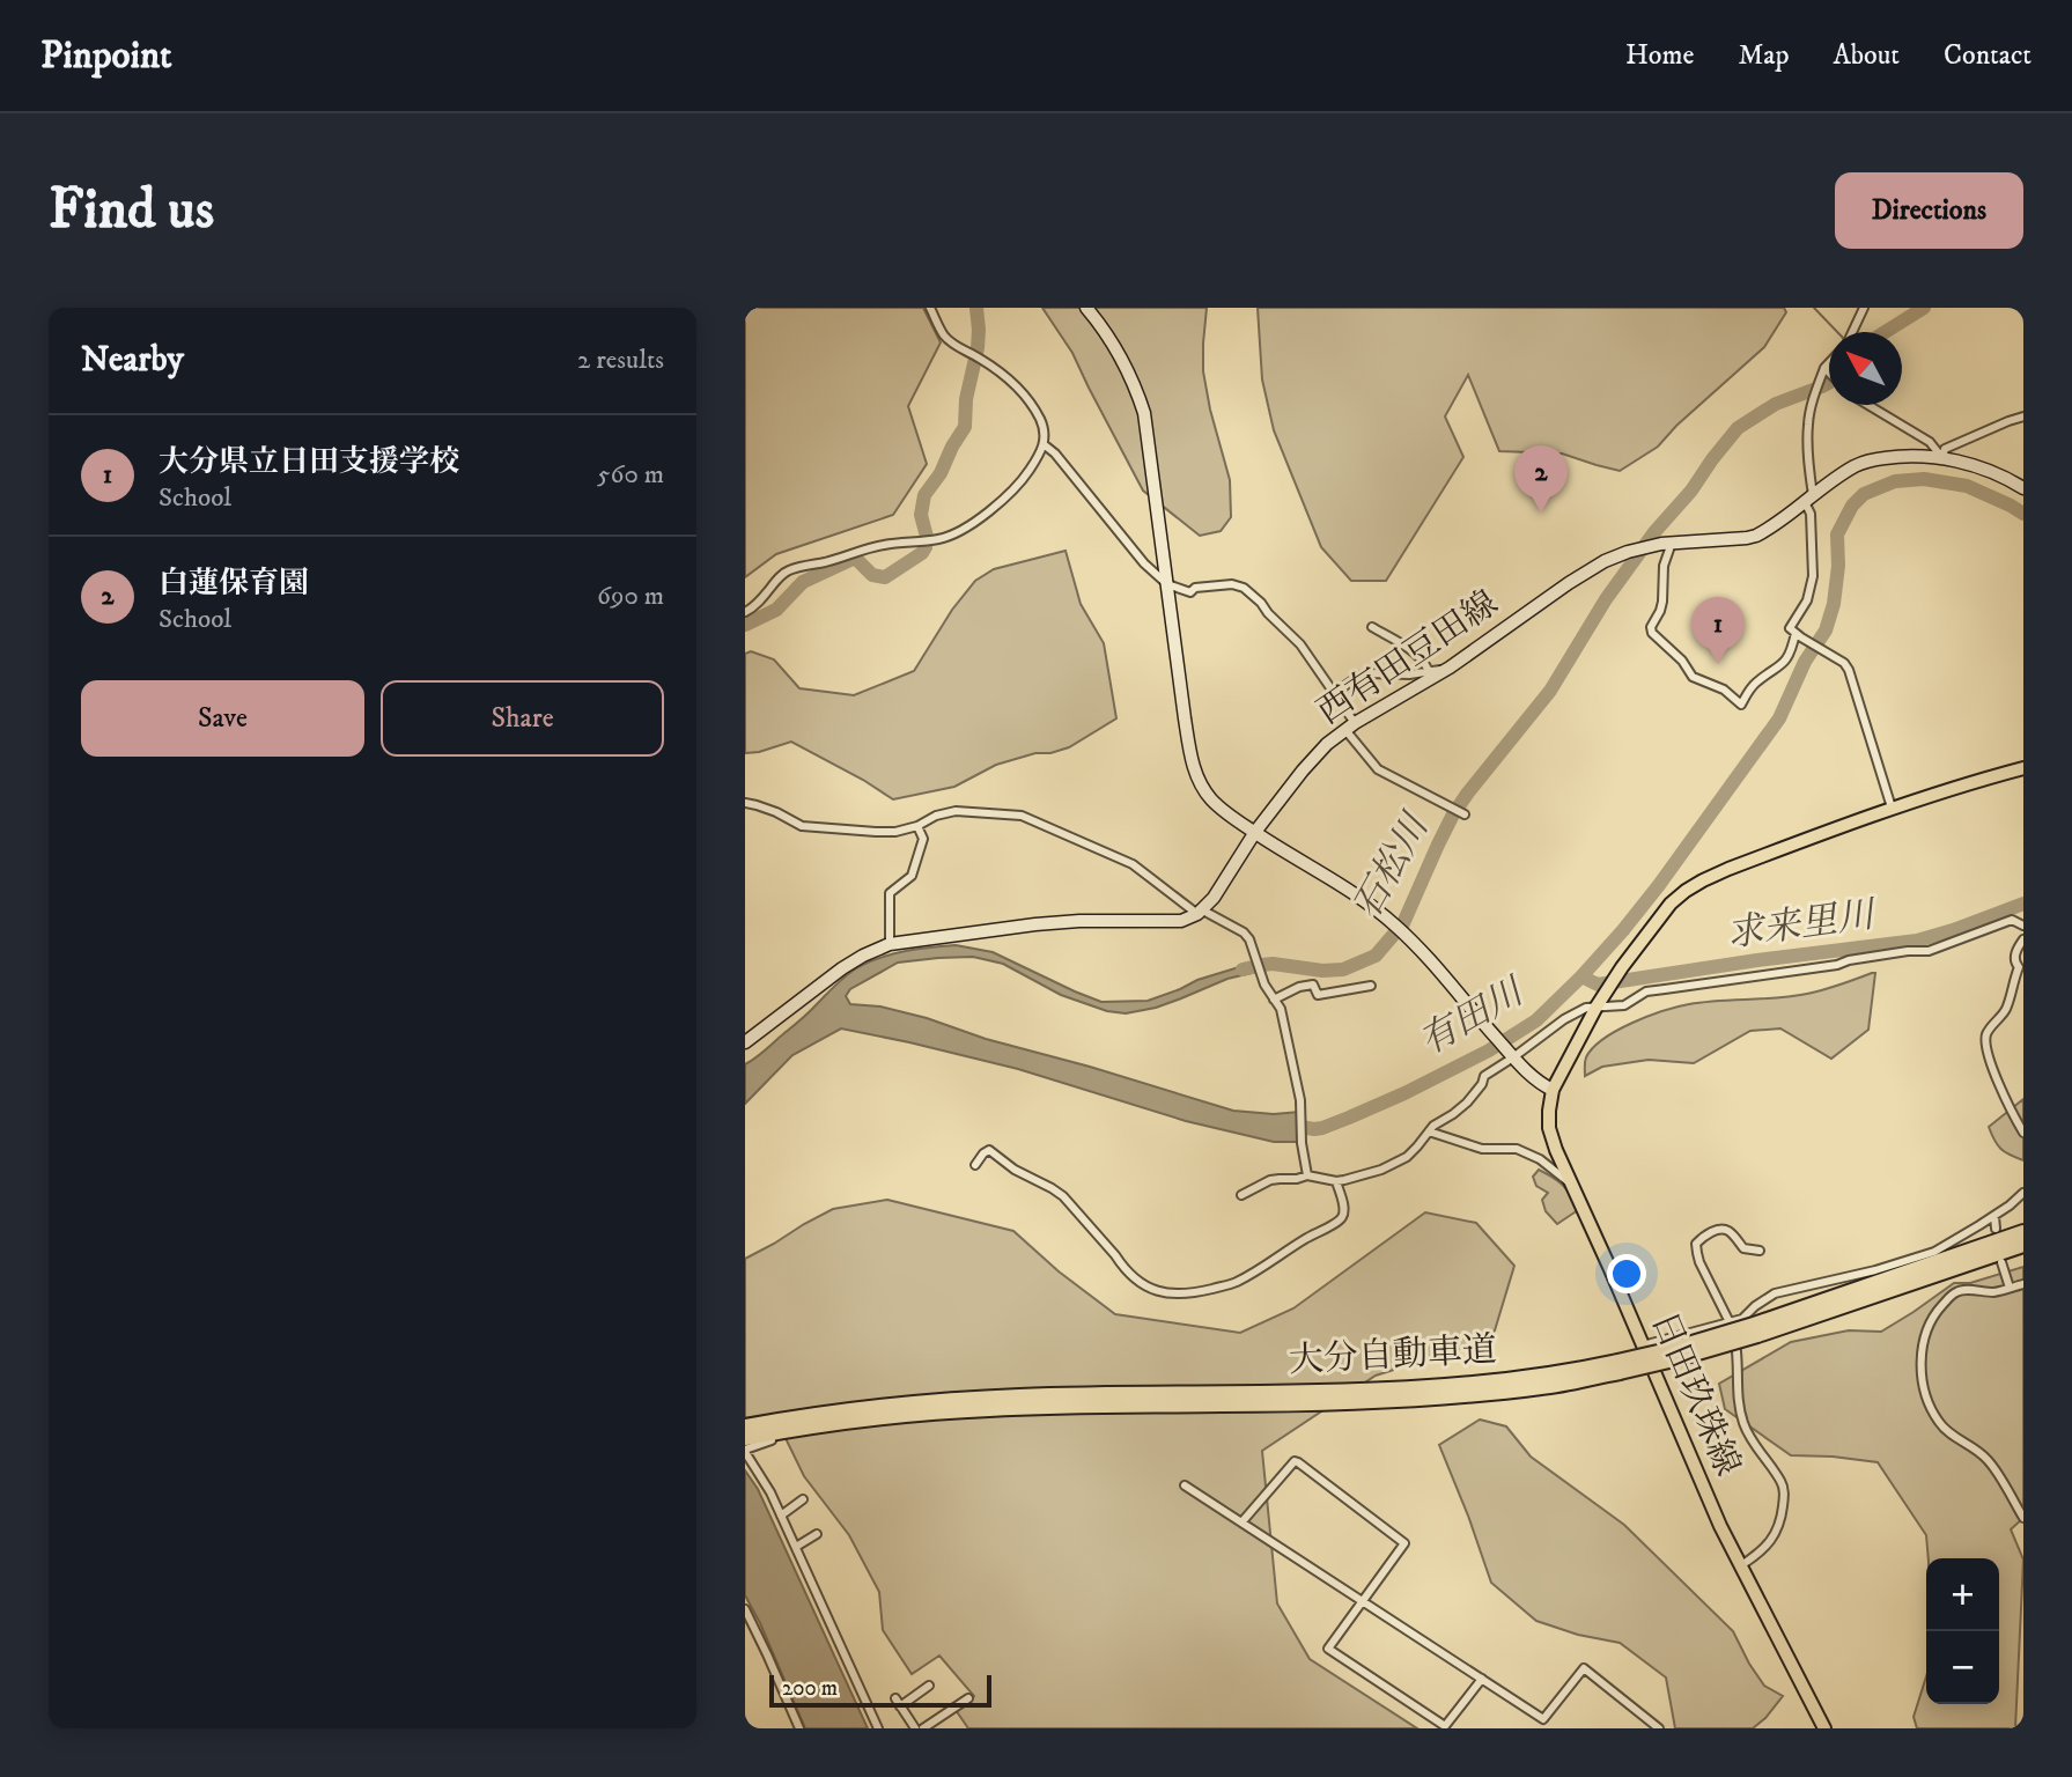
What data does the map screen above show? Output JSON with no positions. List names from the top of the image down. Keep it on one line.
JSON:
{"streets":{"highway":["大分自動車道"],"main road":["西有田豆田線","日田玖珠線"]},"water":["石松川","求来里川","有田川"],"scale_bar":"200 m","north":"top left","page":{"header":"Pinpoint","nav":["Home","Map","About","Contact"],"buttons":["Directions",["Save","Share"]],"title":"Find us","heading":["Nearby","2 results"],"list":[{"mark":"1","name":"大分県立日田支援学校","note":"School","value":"560 m"},{"mark":"2","name":"白蓮保育園","note":"School","value":"690 m"}],"pins":["2","1"],"map_buttons":["+","−"],"scale":"200 m"}}
